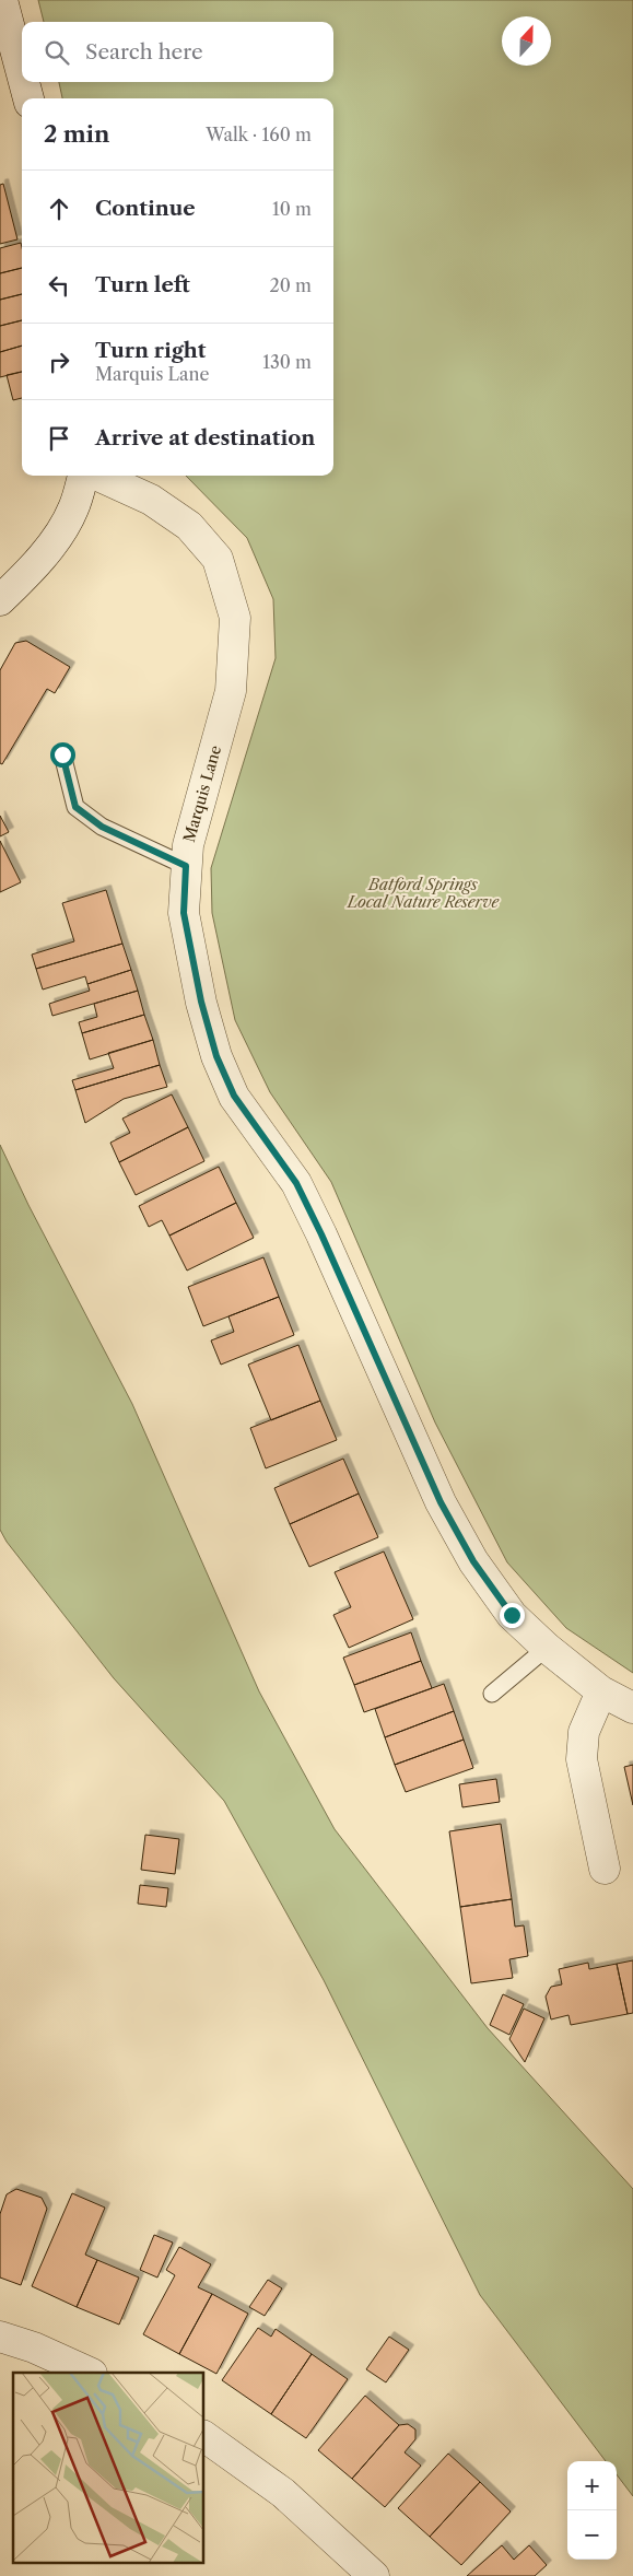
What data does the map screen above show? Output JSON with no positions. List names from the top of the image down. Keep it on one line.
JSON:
{"streets":{"street":["Marquis Lane"]},"parks":["Batford Springs Local Nature Reserve"],"north":"top","page":{"search":"Search here","heading":["2 min","Walk · 160 m"],"list":[["Continue","10 m"],["Turn left","20 m"],["Turn right","Marquis Lane","130 m"],"Arrive at destination"],"map_buttons":["+","−"]}}
